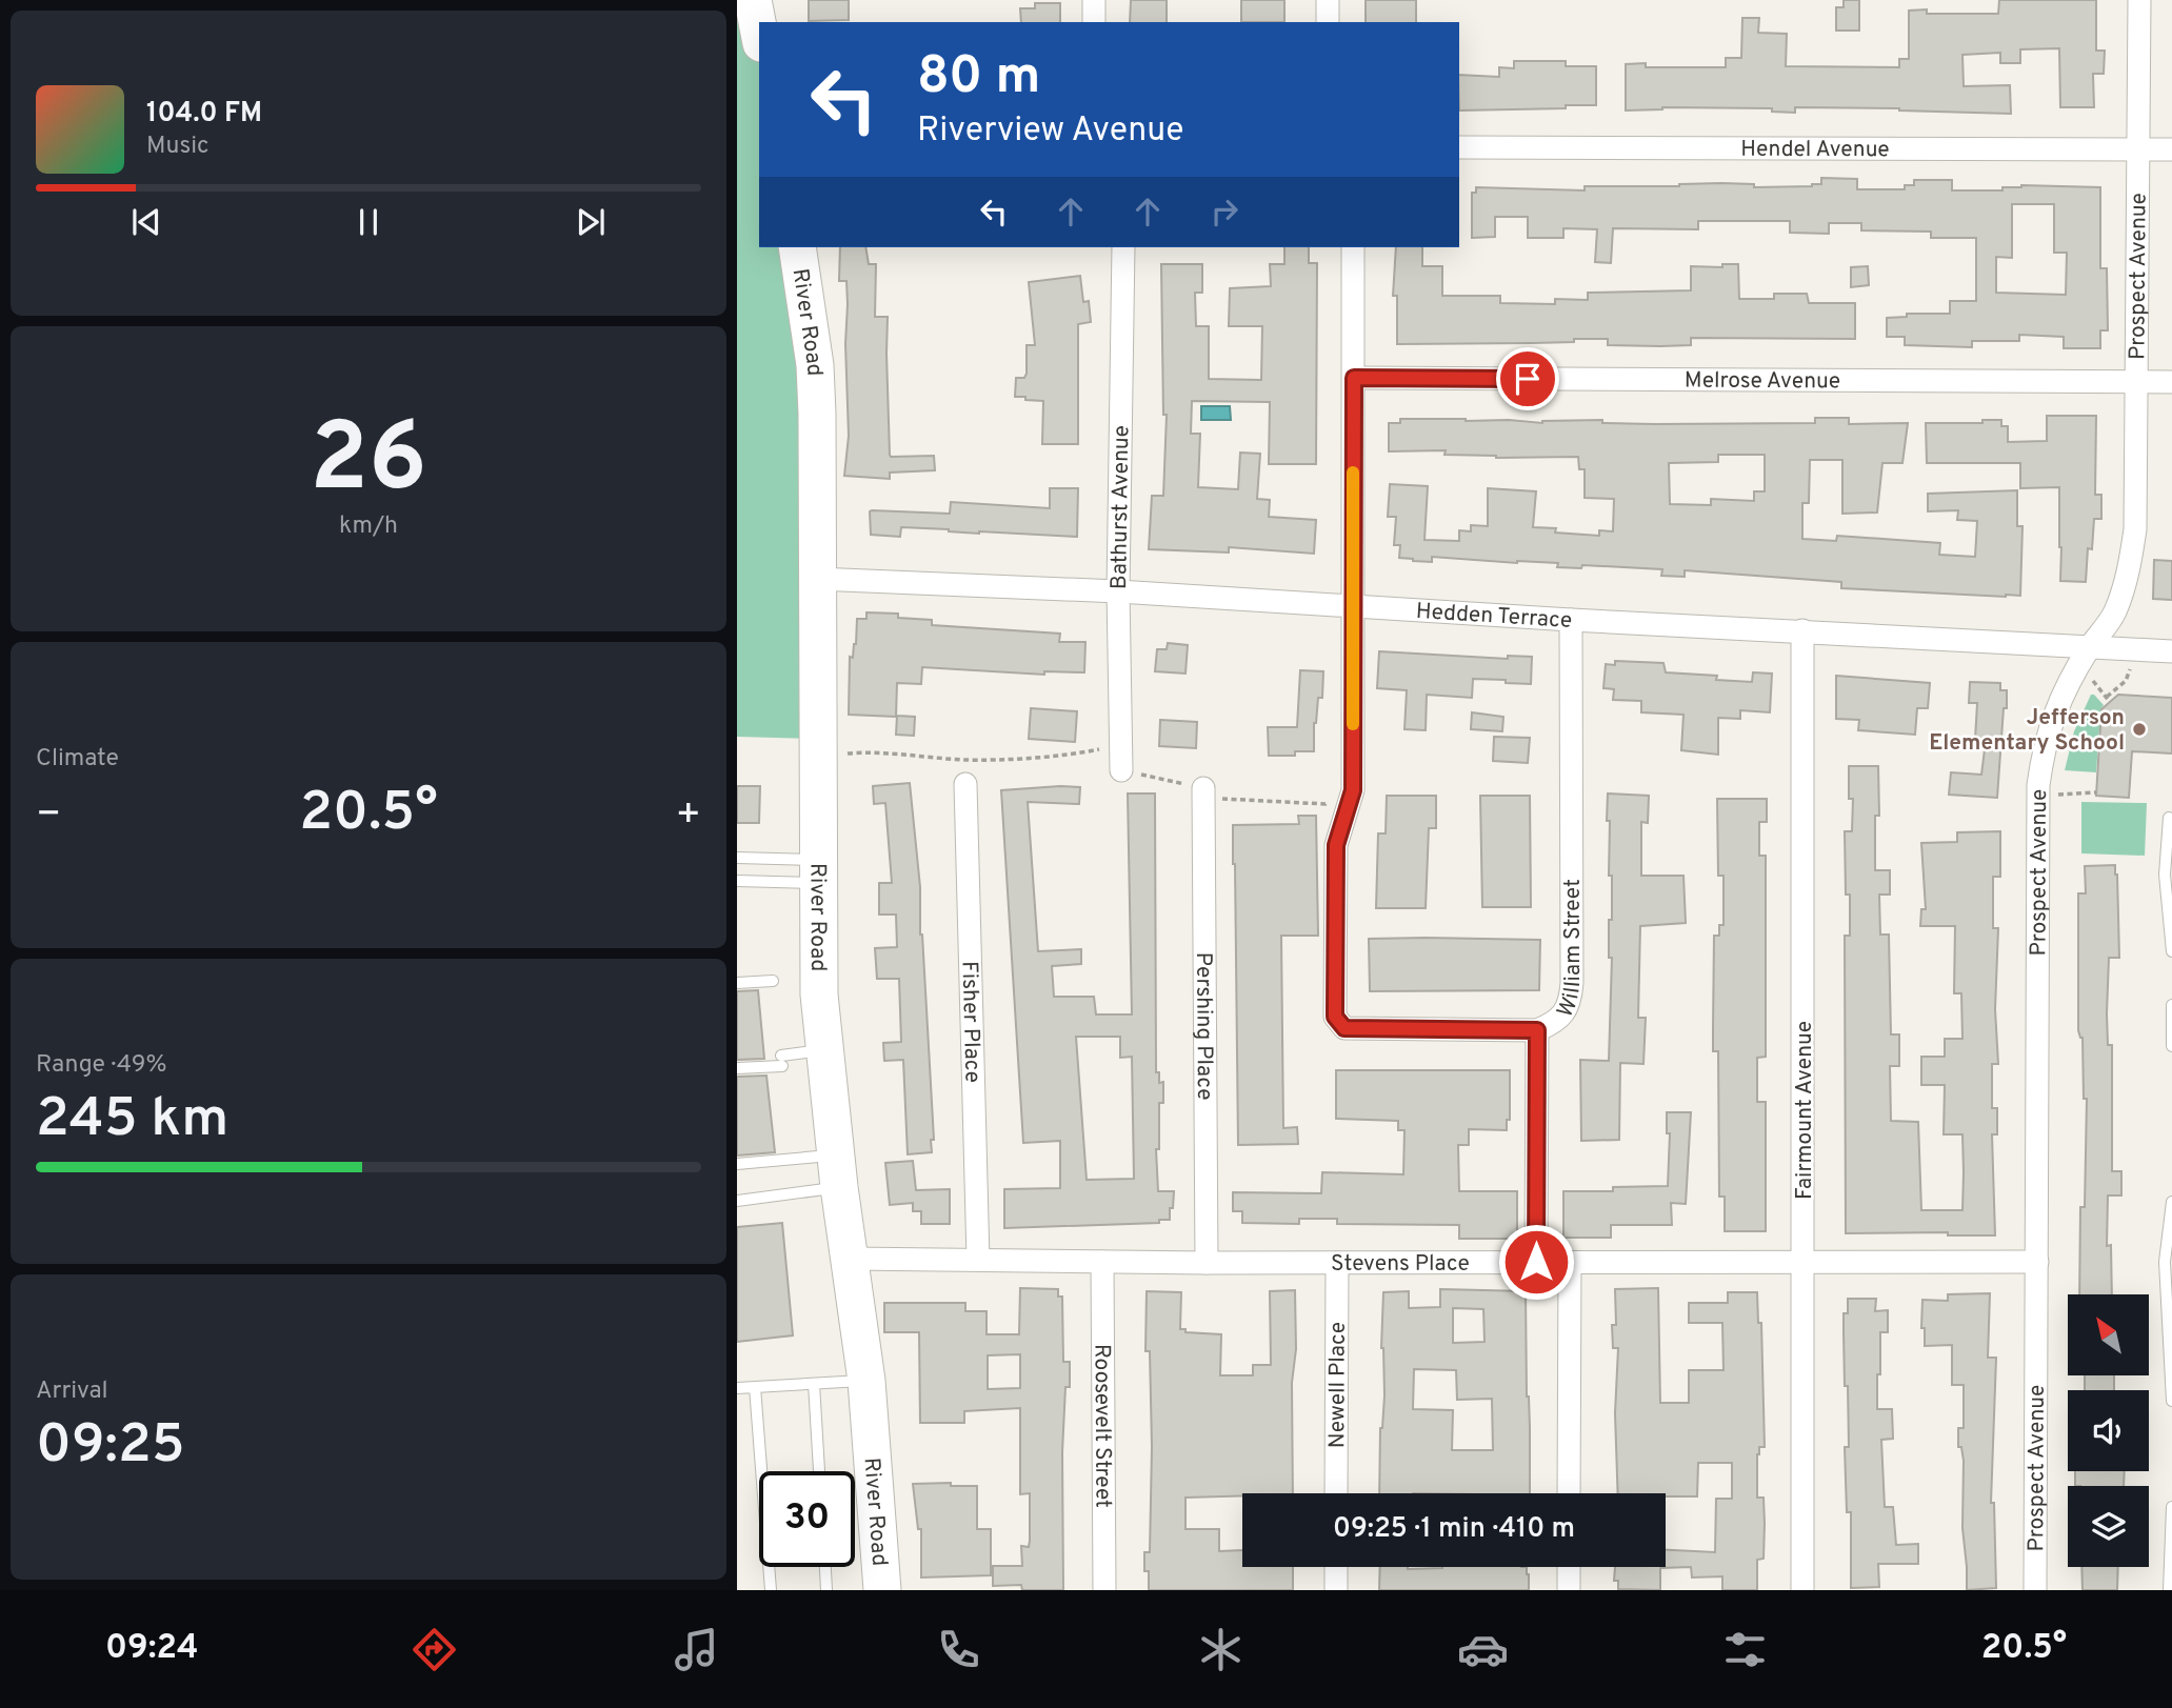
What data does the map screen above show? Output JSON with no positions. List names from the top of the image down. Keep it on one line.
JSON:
{"streets":{"main road":["River Road"],"street":["Hendel Avenue","Prospect Avenue","Melrose Avenue","Bathurst Avenue","Hedden Terrace","William Street","Fisher Place","Pershing Place","Fairmount Avenue","Stevens Place","Newell Place","Roosevelt Street"]},"crossings":[["Hendel Avenue","Prospect Avenue"],["Prospect Avenue","Melrose Avenue"],["Prospect Avenue","Hedden Terrace"],["Prospect Avenue","Stevens Place"],["River Road","Hedden Terrace"],["River Road","Stevens Place"],["Bathurst Avenue","Hedden Terrace"],["Hedden Terrace","William Street"],["Hedden Terrace","Fairmount Avenue"],["William Street","Stevens Place"],["Fisher Place","Stevens Place"],["Pershing Place","Stevens Place"],["Fairmount Avenue","Stevens Place"],["Stevens Place","Newell Place"],["Stevens Place","Roosevelt Street"]],"places":["Jefferson Elementary School"],"north":"top left","page":{"turn":["80 m","Riverview Avenue"],"song":["104.0 FM","Music"],"tile":[["26","km/h"],"Climate",["Range · 49%","245 km"],["Arrival","09:25"]],"heat":["−","20.5°","+"],"limit":"30","trip":"09:25 · 1 min · 410 m","tabs":["09:24","20.5°"]}}
